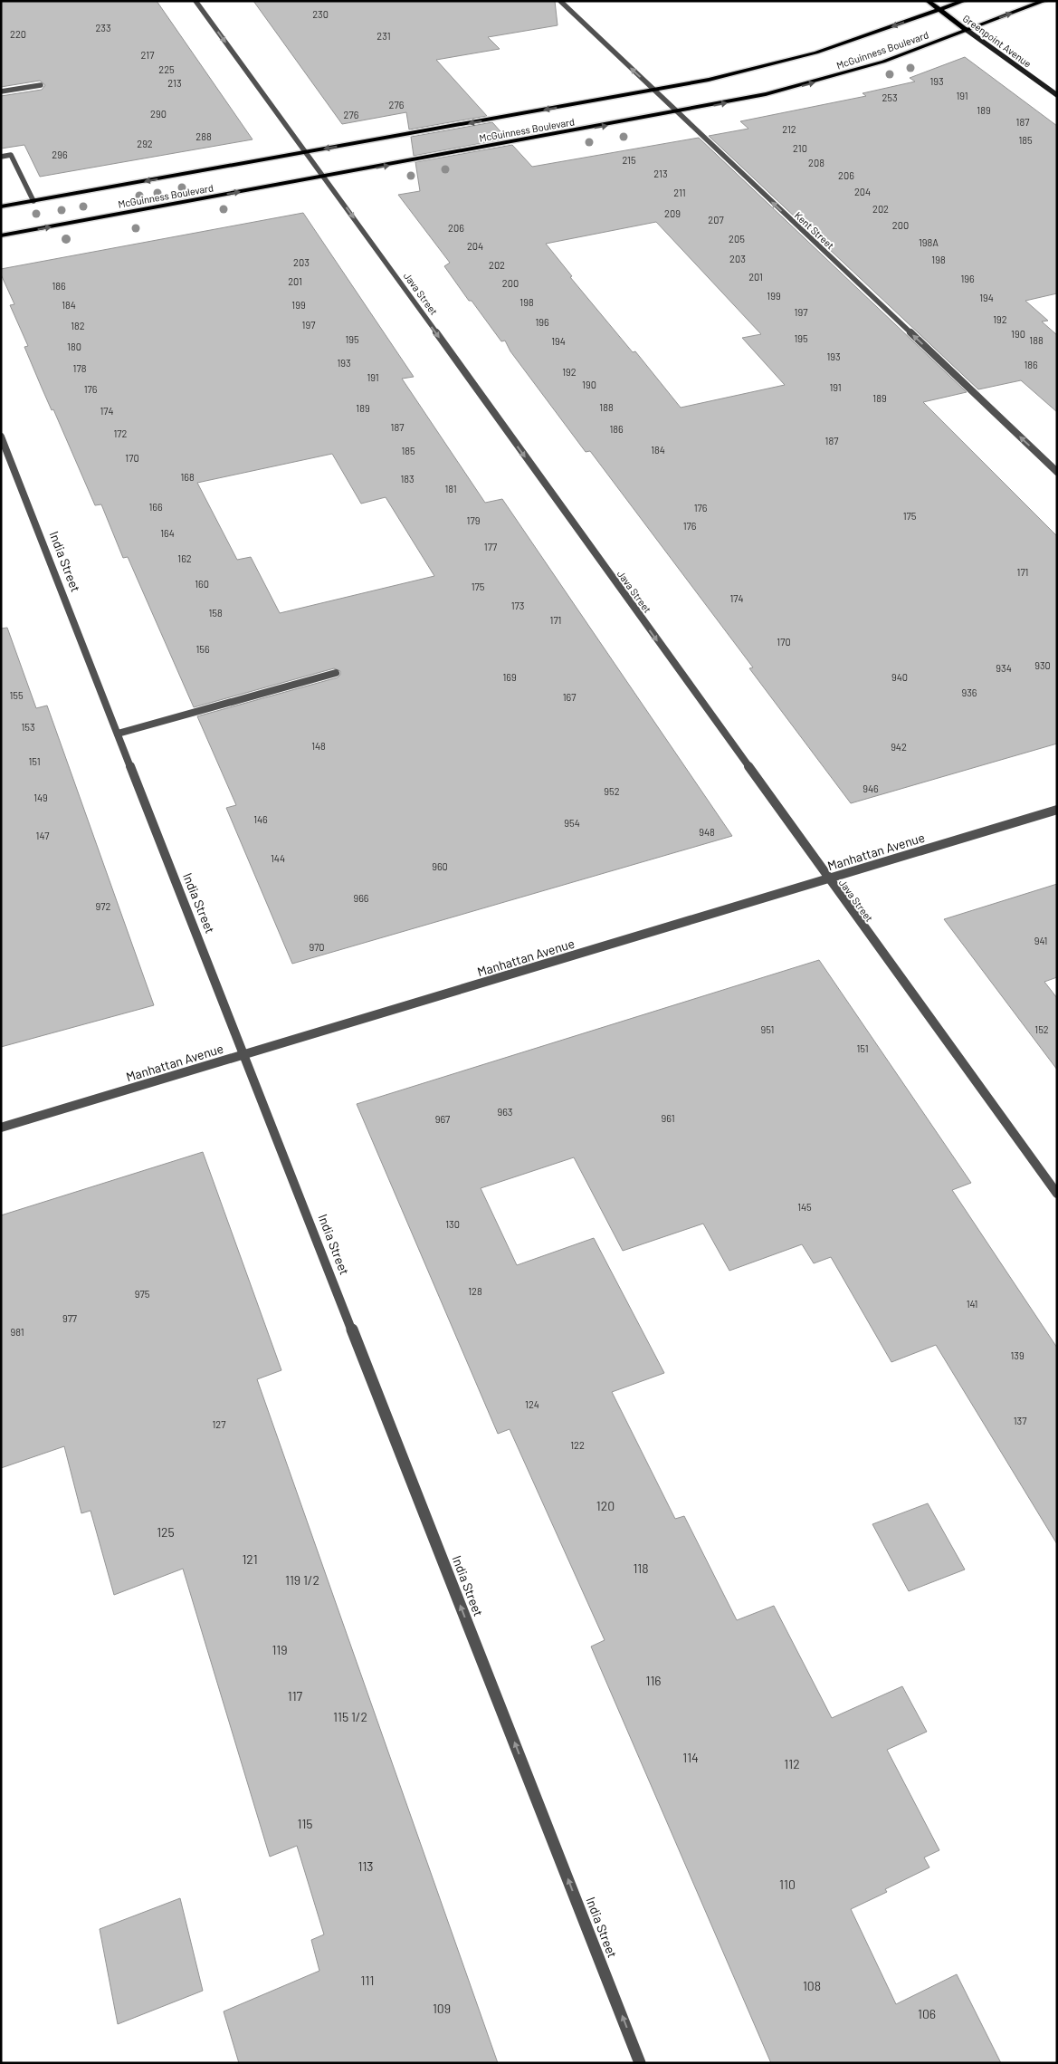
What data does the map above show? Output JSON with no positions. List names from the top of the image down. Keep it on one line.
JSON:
{"streets":{"main road":["Greenpoint Avenue","McGuinness Boulevard"],"street":["Kent Street","Java Street","India Street","Manhattan Avenue"]},"crossings":[["Greenpoint Avenue","McGuinness Boulevard"],["McGuinness Boulevard","Kent Street"],["McGuinness Boulevard","Java Street"],["Java Street","Manhattan Avenue"],["India Street","Manhattan Avenue"]],"one_way":["Kent Street","Java Street","India Street"],"house_numbers":["230","233","220","231","217","225","193","213","191","253","276","189","290","276","187","212","288","185","292","210","296","215","208","213","206","204","211","202","209","207","200","206","205","198A","204","203","198","203","202","201","196","201","200","186","199","194","198","184","199","197","192","196","197","182","190","195","195","188","194","180","193","193","186","178","192","191","190","191","176","189","188","189","174","187","186","172","187","184","185","170","168","183","181","166","176","175","179","176","164","177","162","171","160","175","174","173","158","171","170","156","930","934","169","940","936","155","167","153","148","942","151","946","952","149","146","954","948","147","144","960","966","972","941","970","951","152","151","963","961","967","145","130","128","975","141","977","981","139","124","137","127","122","120","125","121","118","119 1/2","119","116","117","115 1/2","114","112","115","113","110","111","108","109","106"]}
